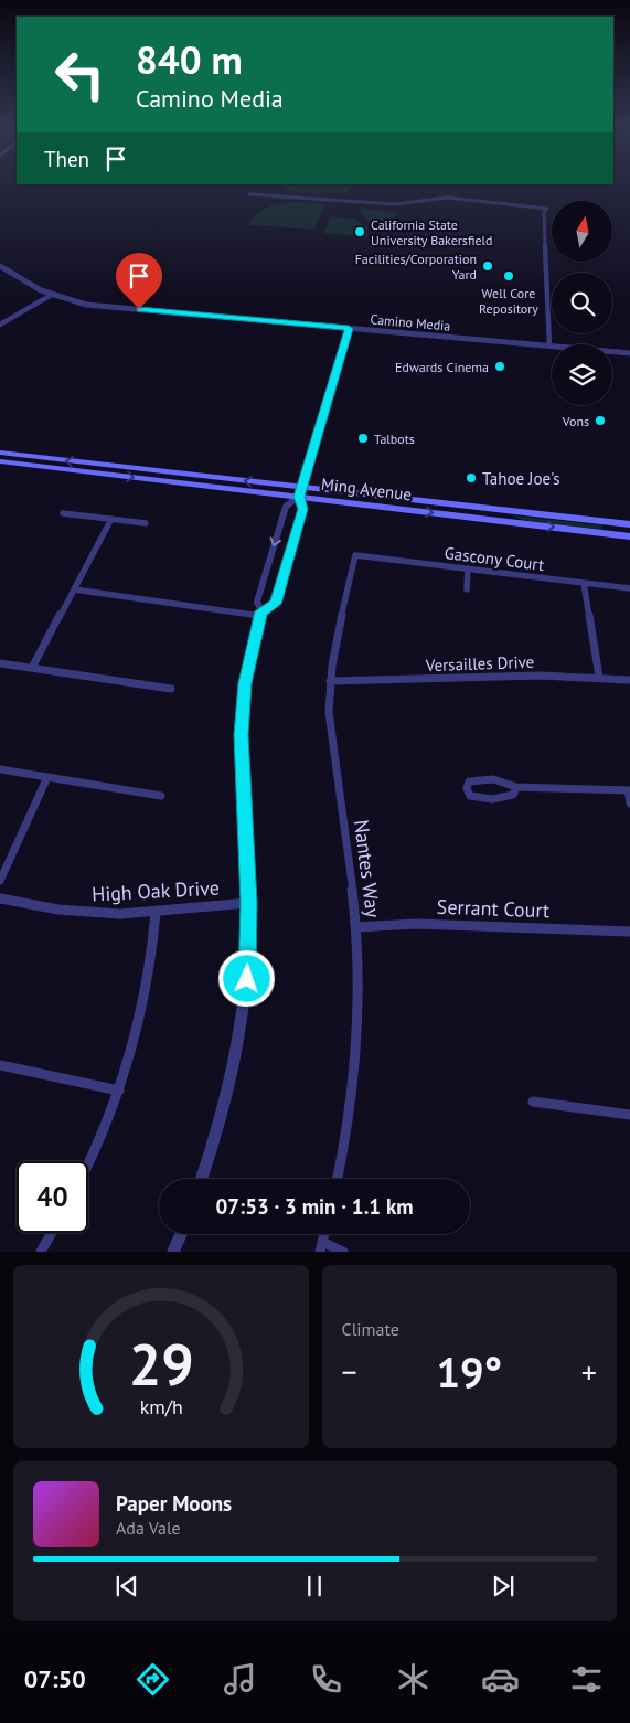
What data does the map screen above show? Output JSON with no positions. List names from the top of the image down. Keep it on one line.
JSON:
{"streets":{"main road":["Ming Avenue"],"street":["Camino Media","Gascony Court","Versailles Drive","Nantes Way","High Oak Drive","Serrant Court"]},"crossings":[["Gascony Court","Nantes Way"],["Versailles Drive","Nantes Way"],["Nantes Way","Serrant Court"]],"places":["California State University Bakersfield","Facilities/Corporation Yard","Well Core Repository","Edwards Cinema","Vons","Talbots","Tahoe Joe's"],"north":"top","page":{"turn":["840 m","Camino Media"],"then":"Then","limit":"40","trip":"07:53 · 3 min · 1.1 km","tile":"Climate","heat":["−","19°","+"],"song":["Paper Moons","Ada Vale"],"tabs":"07:50","gauge":["29","km/h"]}}
